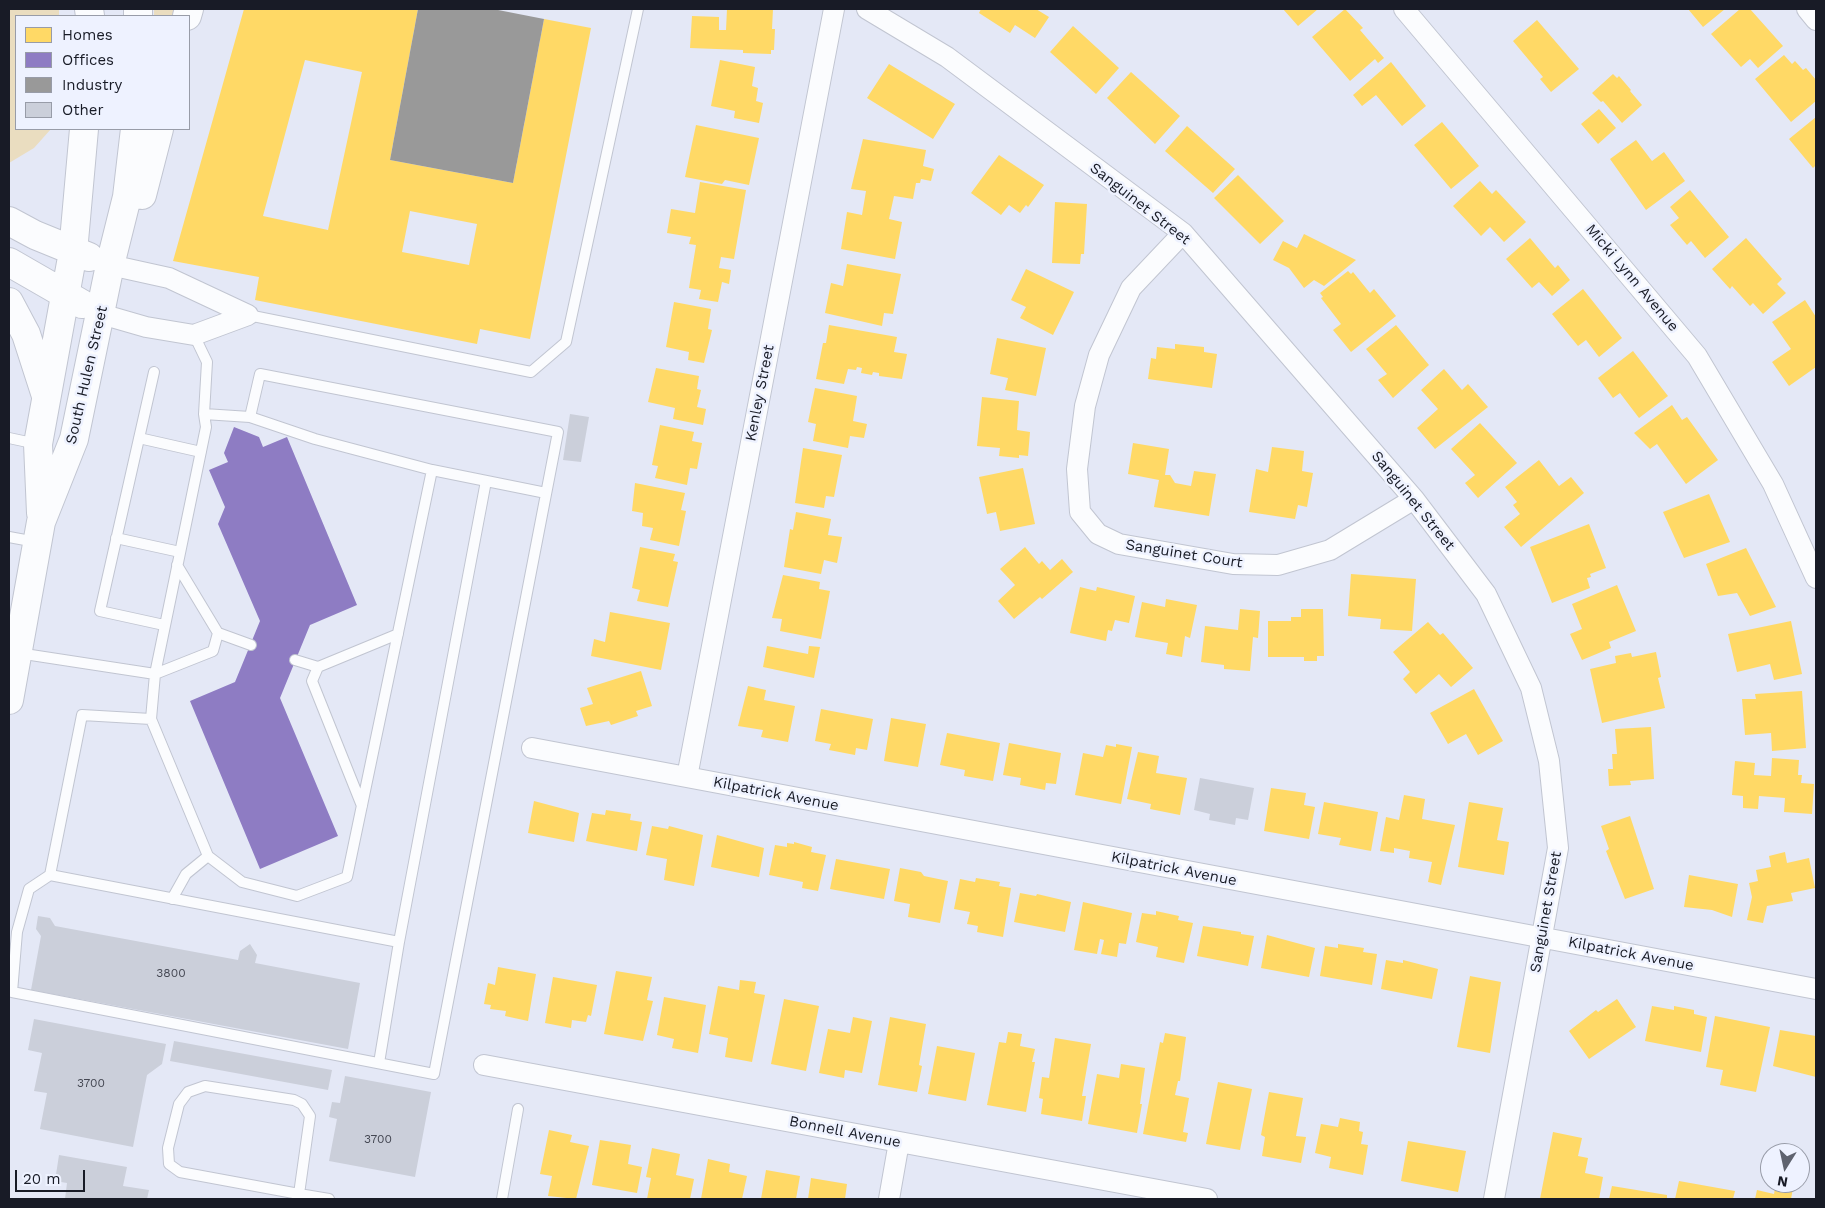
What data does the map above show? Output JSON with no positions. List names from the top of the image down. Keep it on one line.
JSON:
{"streets":{"main road":["South Hulen Street"],"street":["Sanguinet Street","Micki Lynn Avenue","Kenley Street","Sanguinet Court","Kilpatrick Avenue","Bonnell Avenue"]},"crossings":[["Sanguinet Street","Sanguinet Court"],["Sanguinet Street","Kilpatrick Avenue"],["Kenley Street","Kilpatrick Avenue"]],"house_numbers":["3800","3700","3700"],"legend":["Homes","Offices","Industry","Other"],"scale_bar":"20 m","north":"bottom"}
